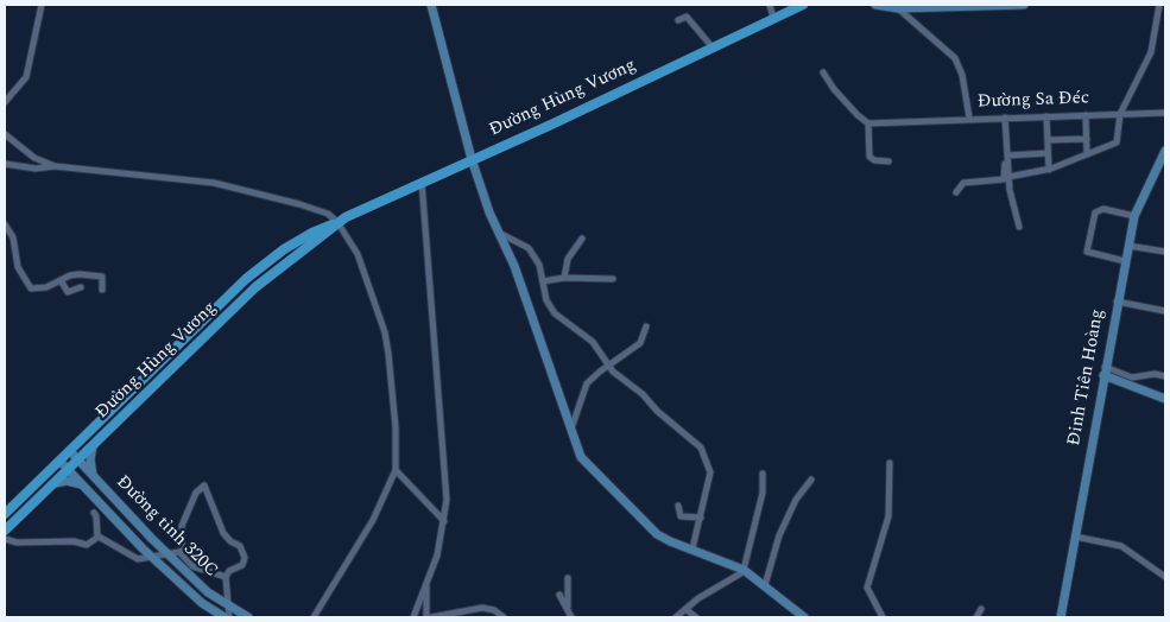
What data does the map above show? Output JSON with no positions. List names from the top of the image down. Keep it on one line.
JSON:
{"streets":{"main road":["Đường Hùng Vương","Đinh Tiên Hoàng","Đường tỉnh 320C"],"street":["Đường Sa Đéc"]},"crossings":[["Đường Hùng Vương","Đường tỉnh 320C"]]}
